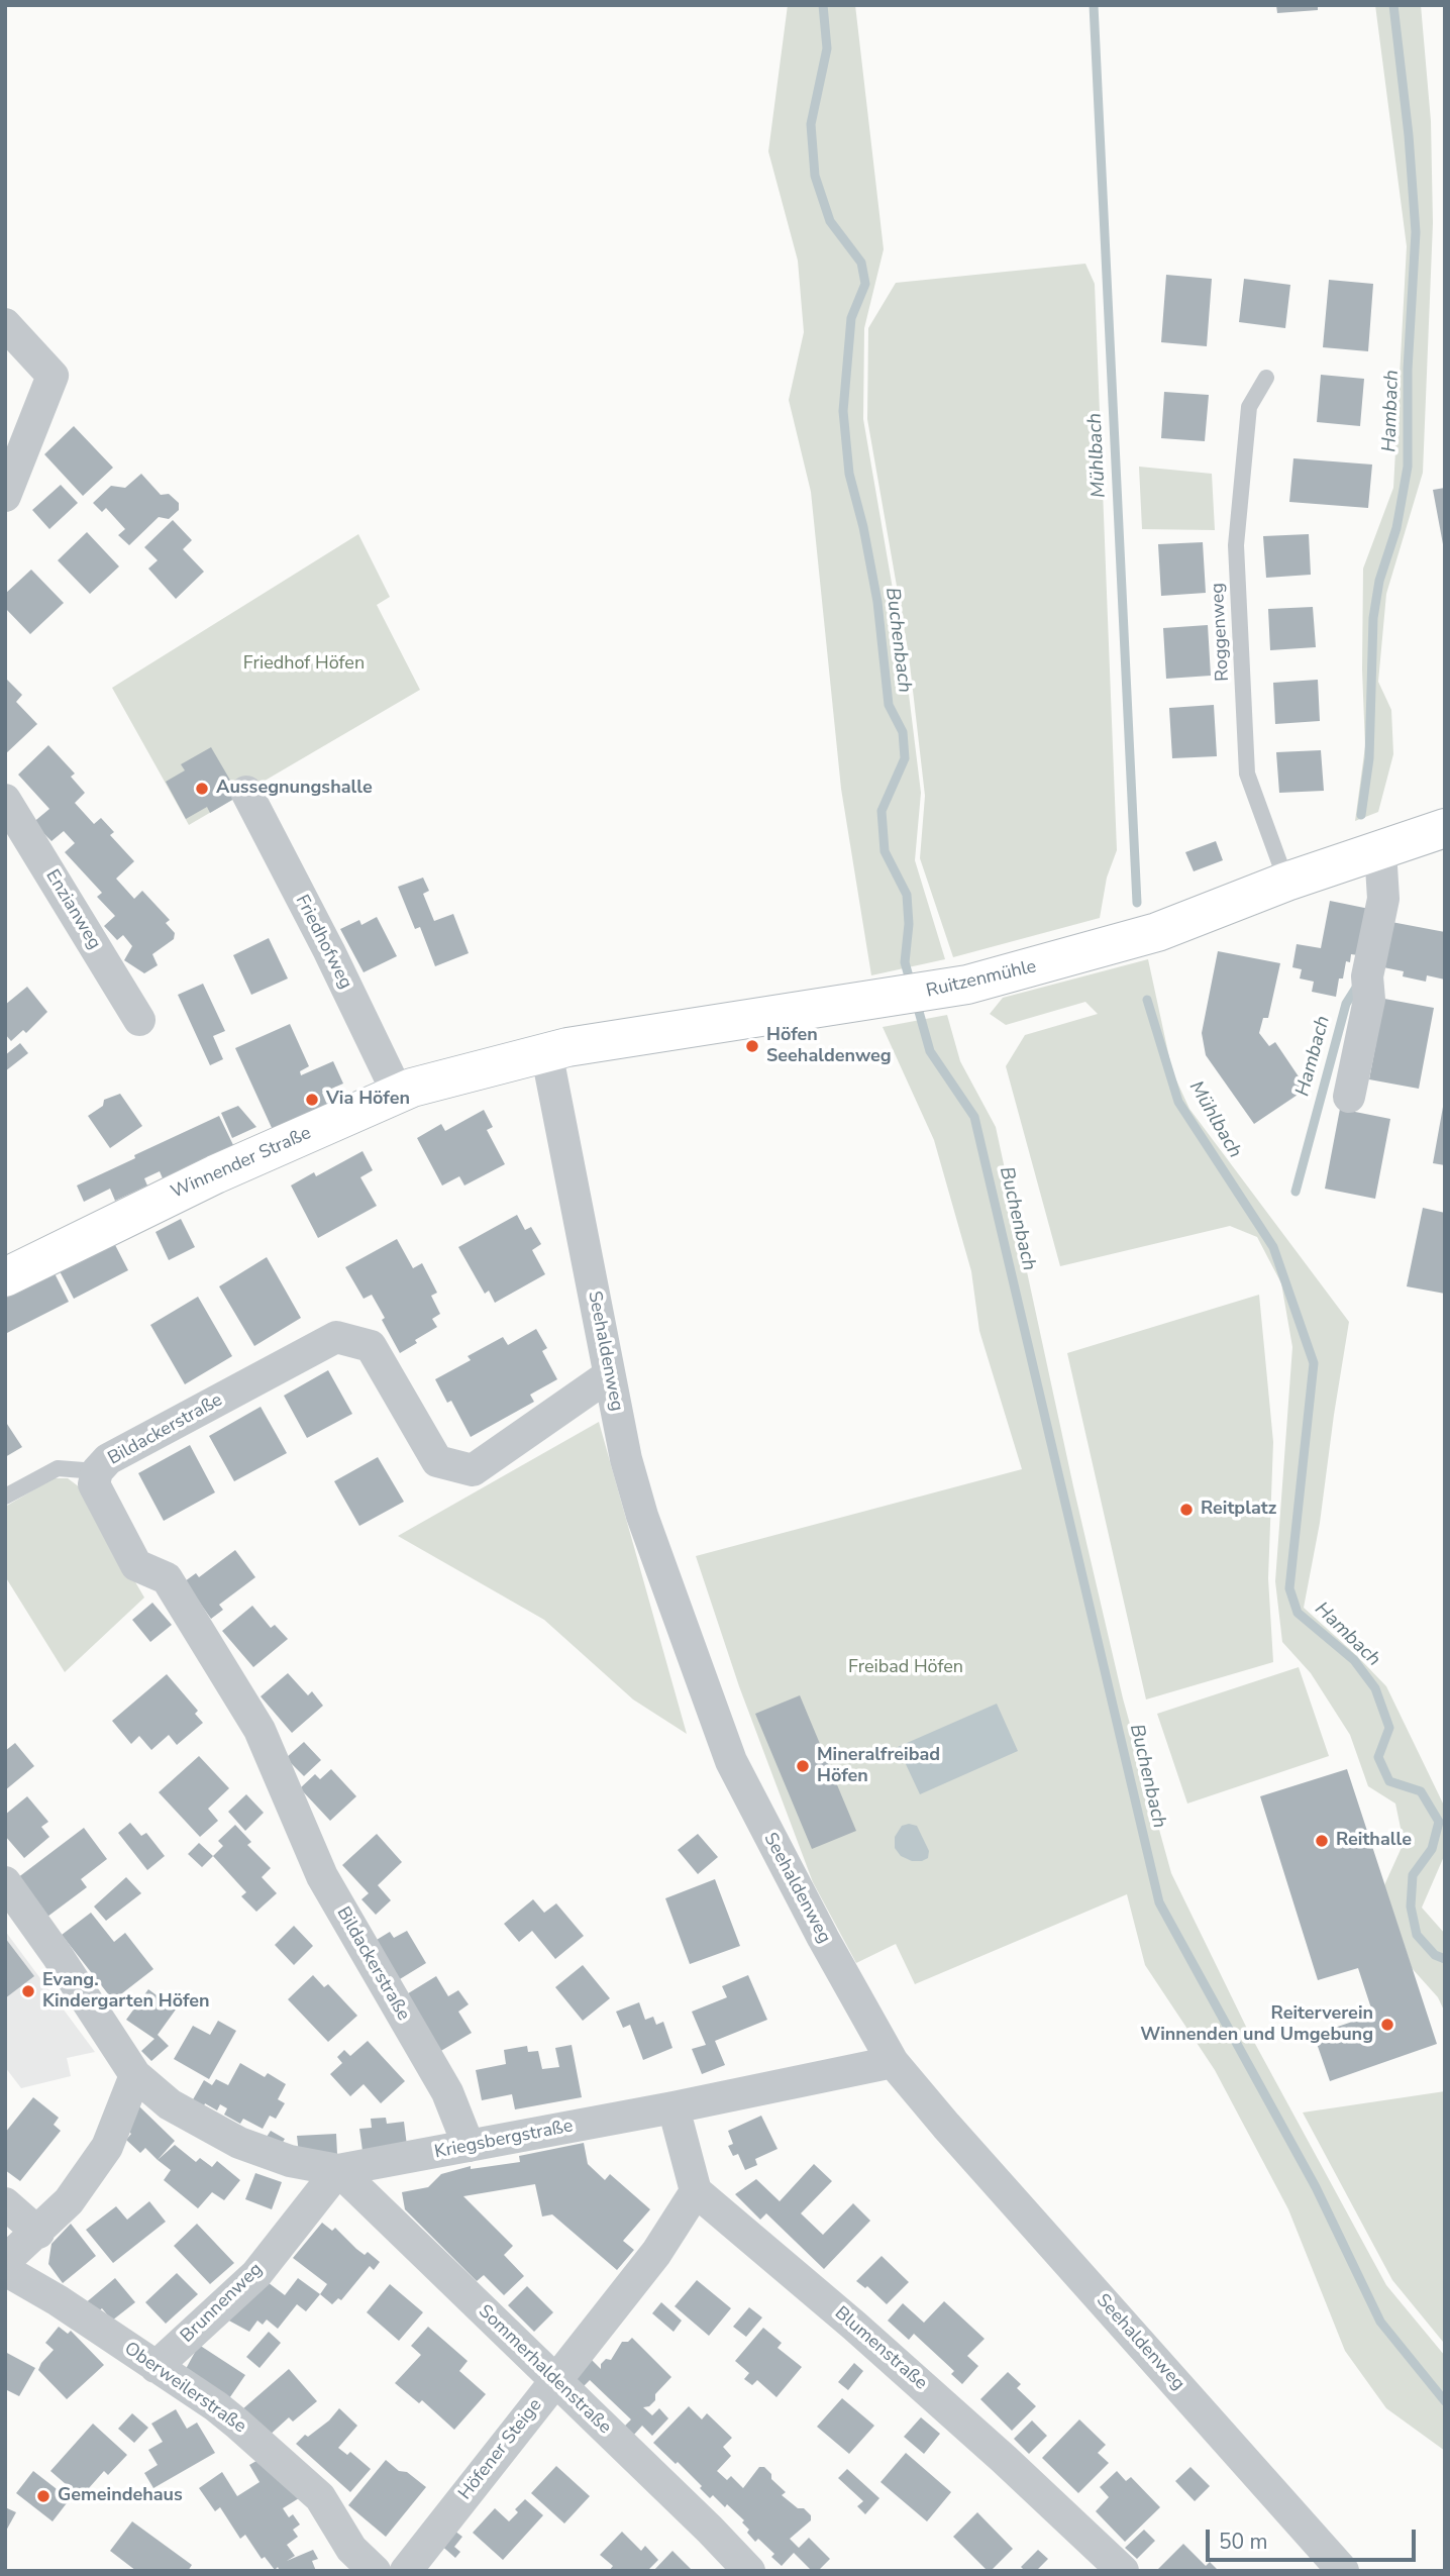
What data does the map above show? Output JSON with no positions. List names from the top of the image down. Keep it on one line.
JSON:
{"streets":{"street":["Enzianweg","Friedhofweg","Ruitzenmühle","Winnender Straße","Seehaldenweg","Bildackerstraße","Kriegsbergstraße","Brunnenweg","Blumenstraße","Sommerhaldenstraße","Oberweilerstraße","Höfener Steige"],"lane":["Roggenweg"]},"crossings":[["Roggenweg","Ruitzenmühle"],["Friedhofweg","Winnender Straße"],["Ruitzenmühle","Winnender Straße"],["Ruitzenmühle","Seehaldenweg"],["Winnender Straße","Seehaldenweg"],["Seehaldenweg","Bildackerstraße"],["Seehaldenweg","Kriegsbergstraße"],["Bildackerstraße","Kriegsbergstraße"],["Kriegsbergstraße","Brunnenweg"],["Kriegsbergstraße","Sommerhaldenstraße"],["Brunnenweg","Sommerhaldenstraße"],["Brunnenweg","Oberweilerstraße"],["Blumenstraße","Höfener Steige"],["Sommerhaldenstraße","Höfener Steige"]],"water":["Hambach","Mühlbach","Buchenbach"],"parks":["Friedhof Höfen","Freibad Höfen"],"places":["Aussegnungshalle","Höfen Seehaldenweg","Via Höfen","Reitplatz","Mineralfreibad Höfen","Reithalle","Evang. Kindergarten Höfen","Reiterverein Winnenden und Umgebung","Gemeindehaus"],"scale_bar":"50 m"}
